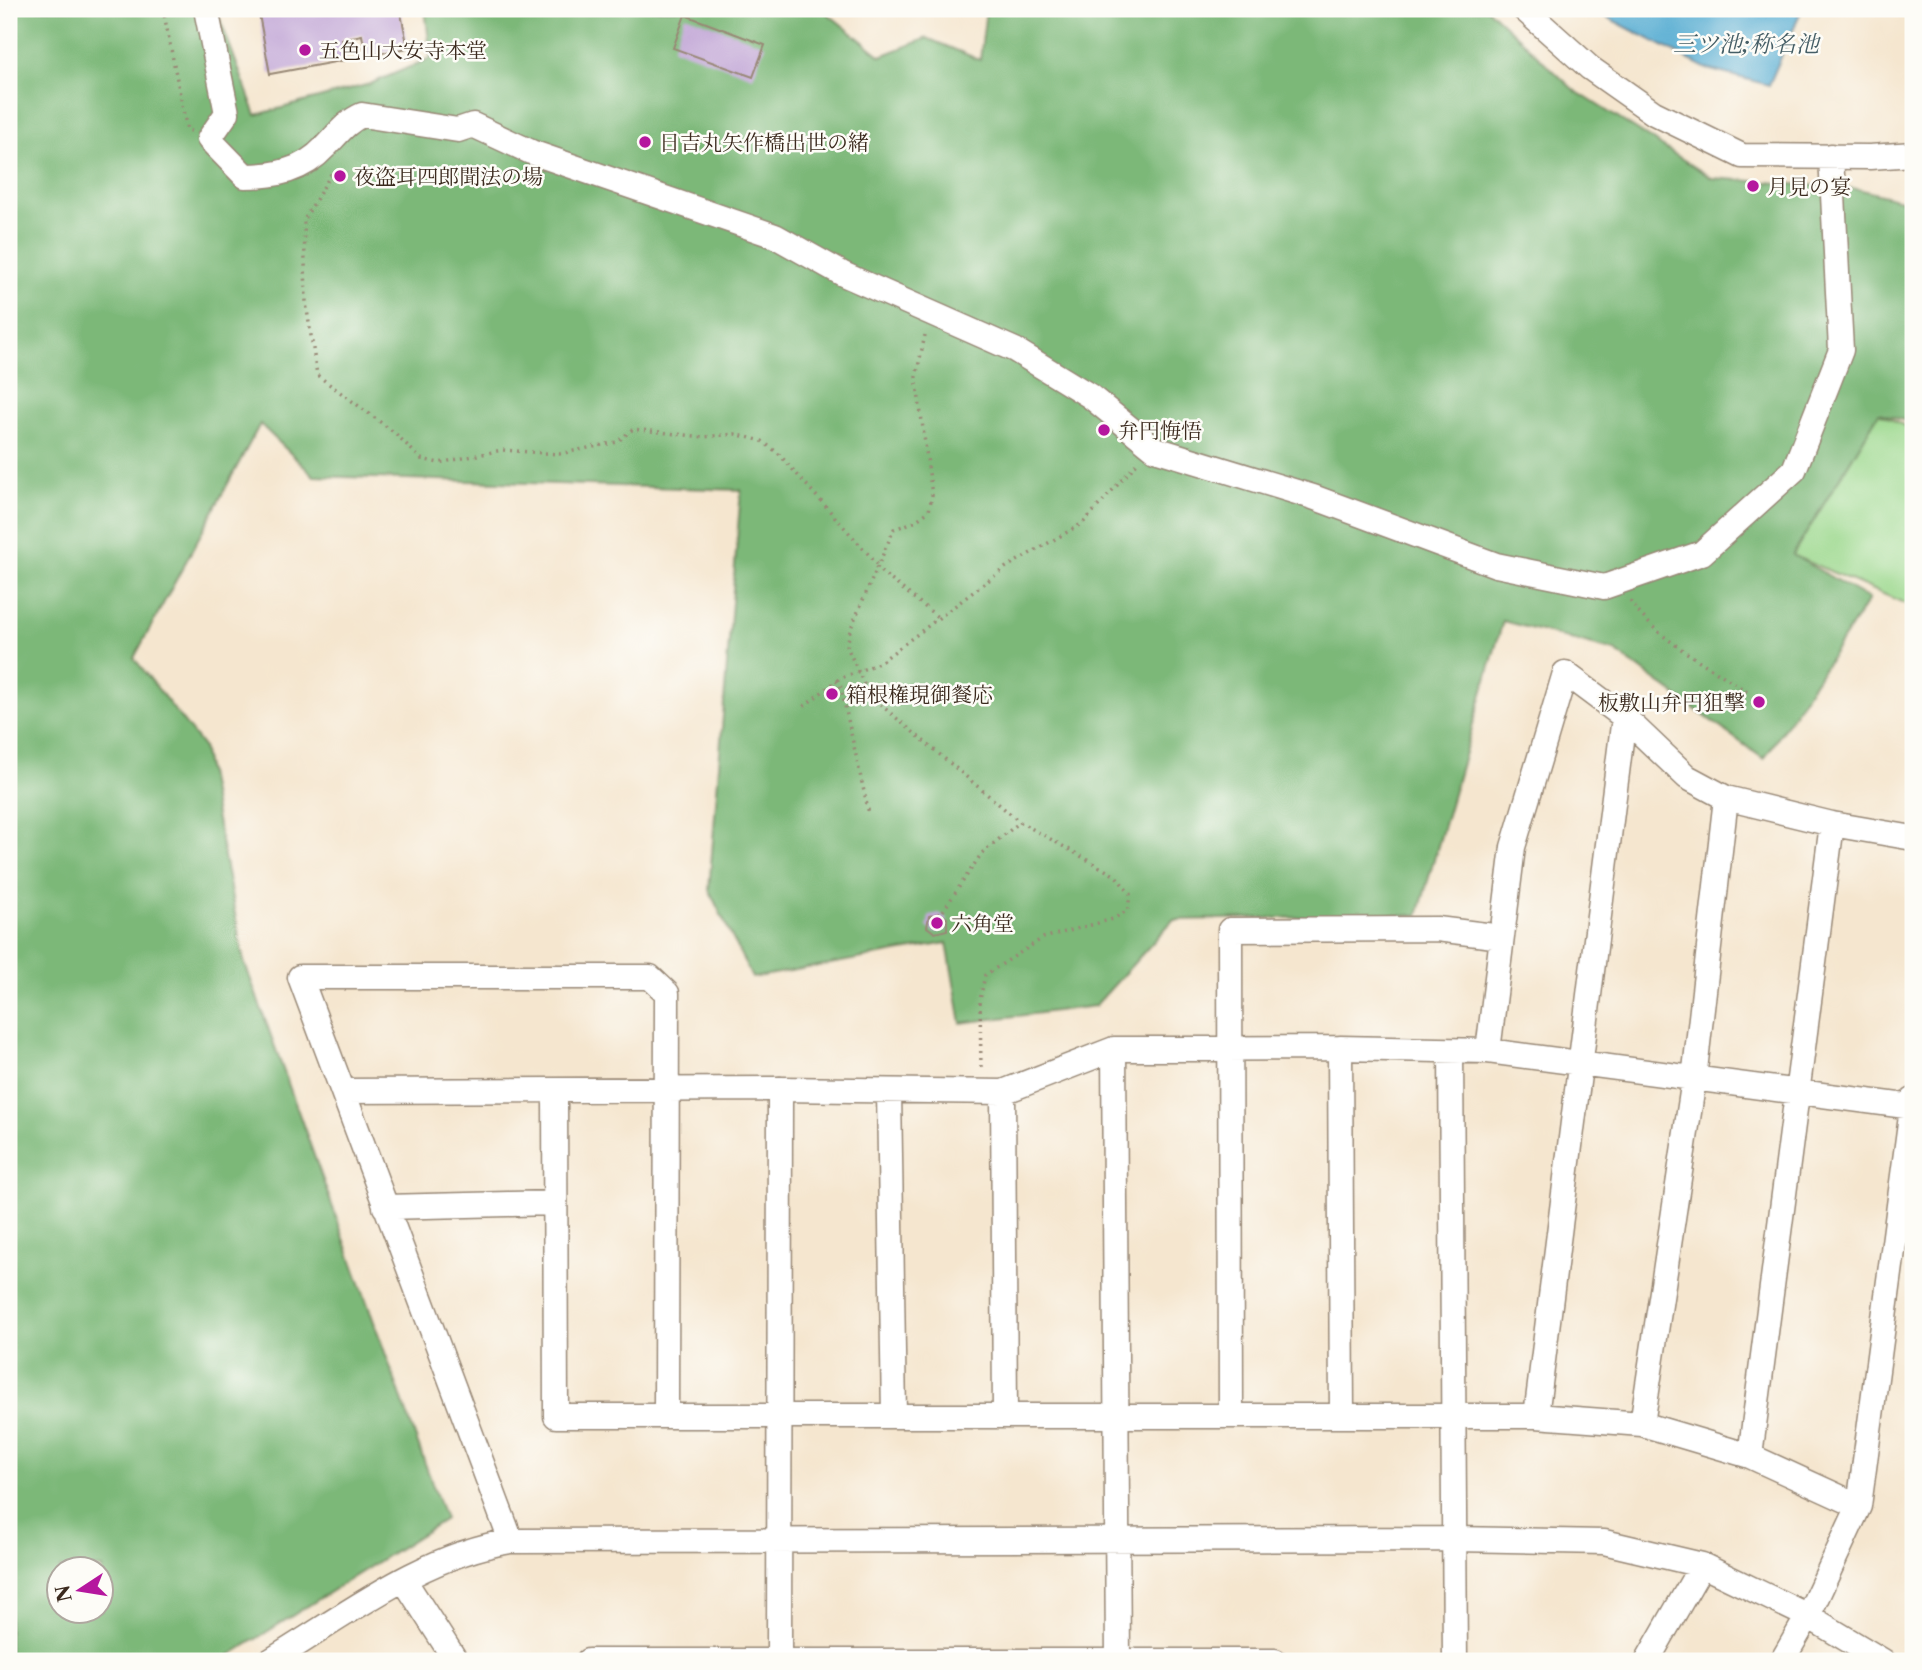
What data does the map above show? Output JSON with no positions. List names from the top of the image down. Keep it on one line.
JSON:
{"water":["三ツ池;称名池"],"places":["五色山大安寺本堂","日吉丸矢作橋出世の緒","夜盗耳四郎聞法の場","月見の宴","弁円悔悟","箱根権現御餐応","板敷山弁円狙撃","六角堂"],"north":"left"}
